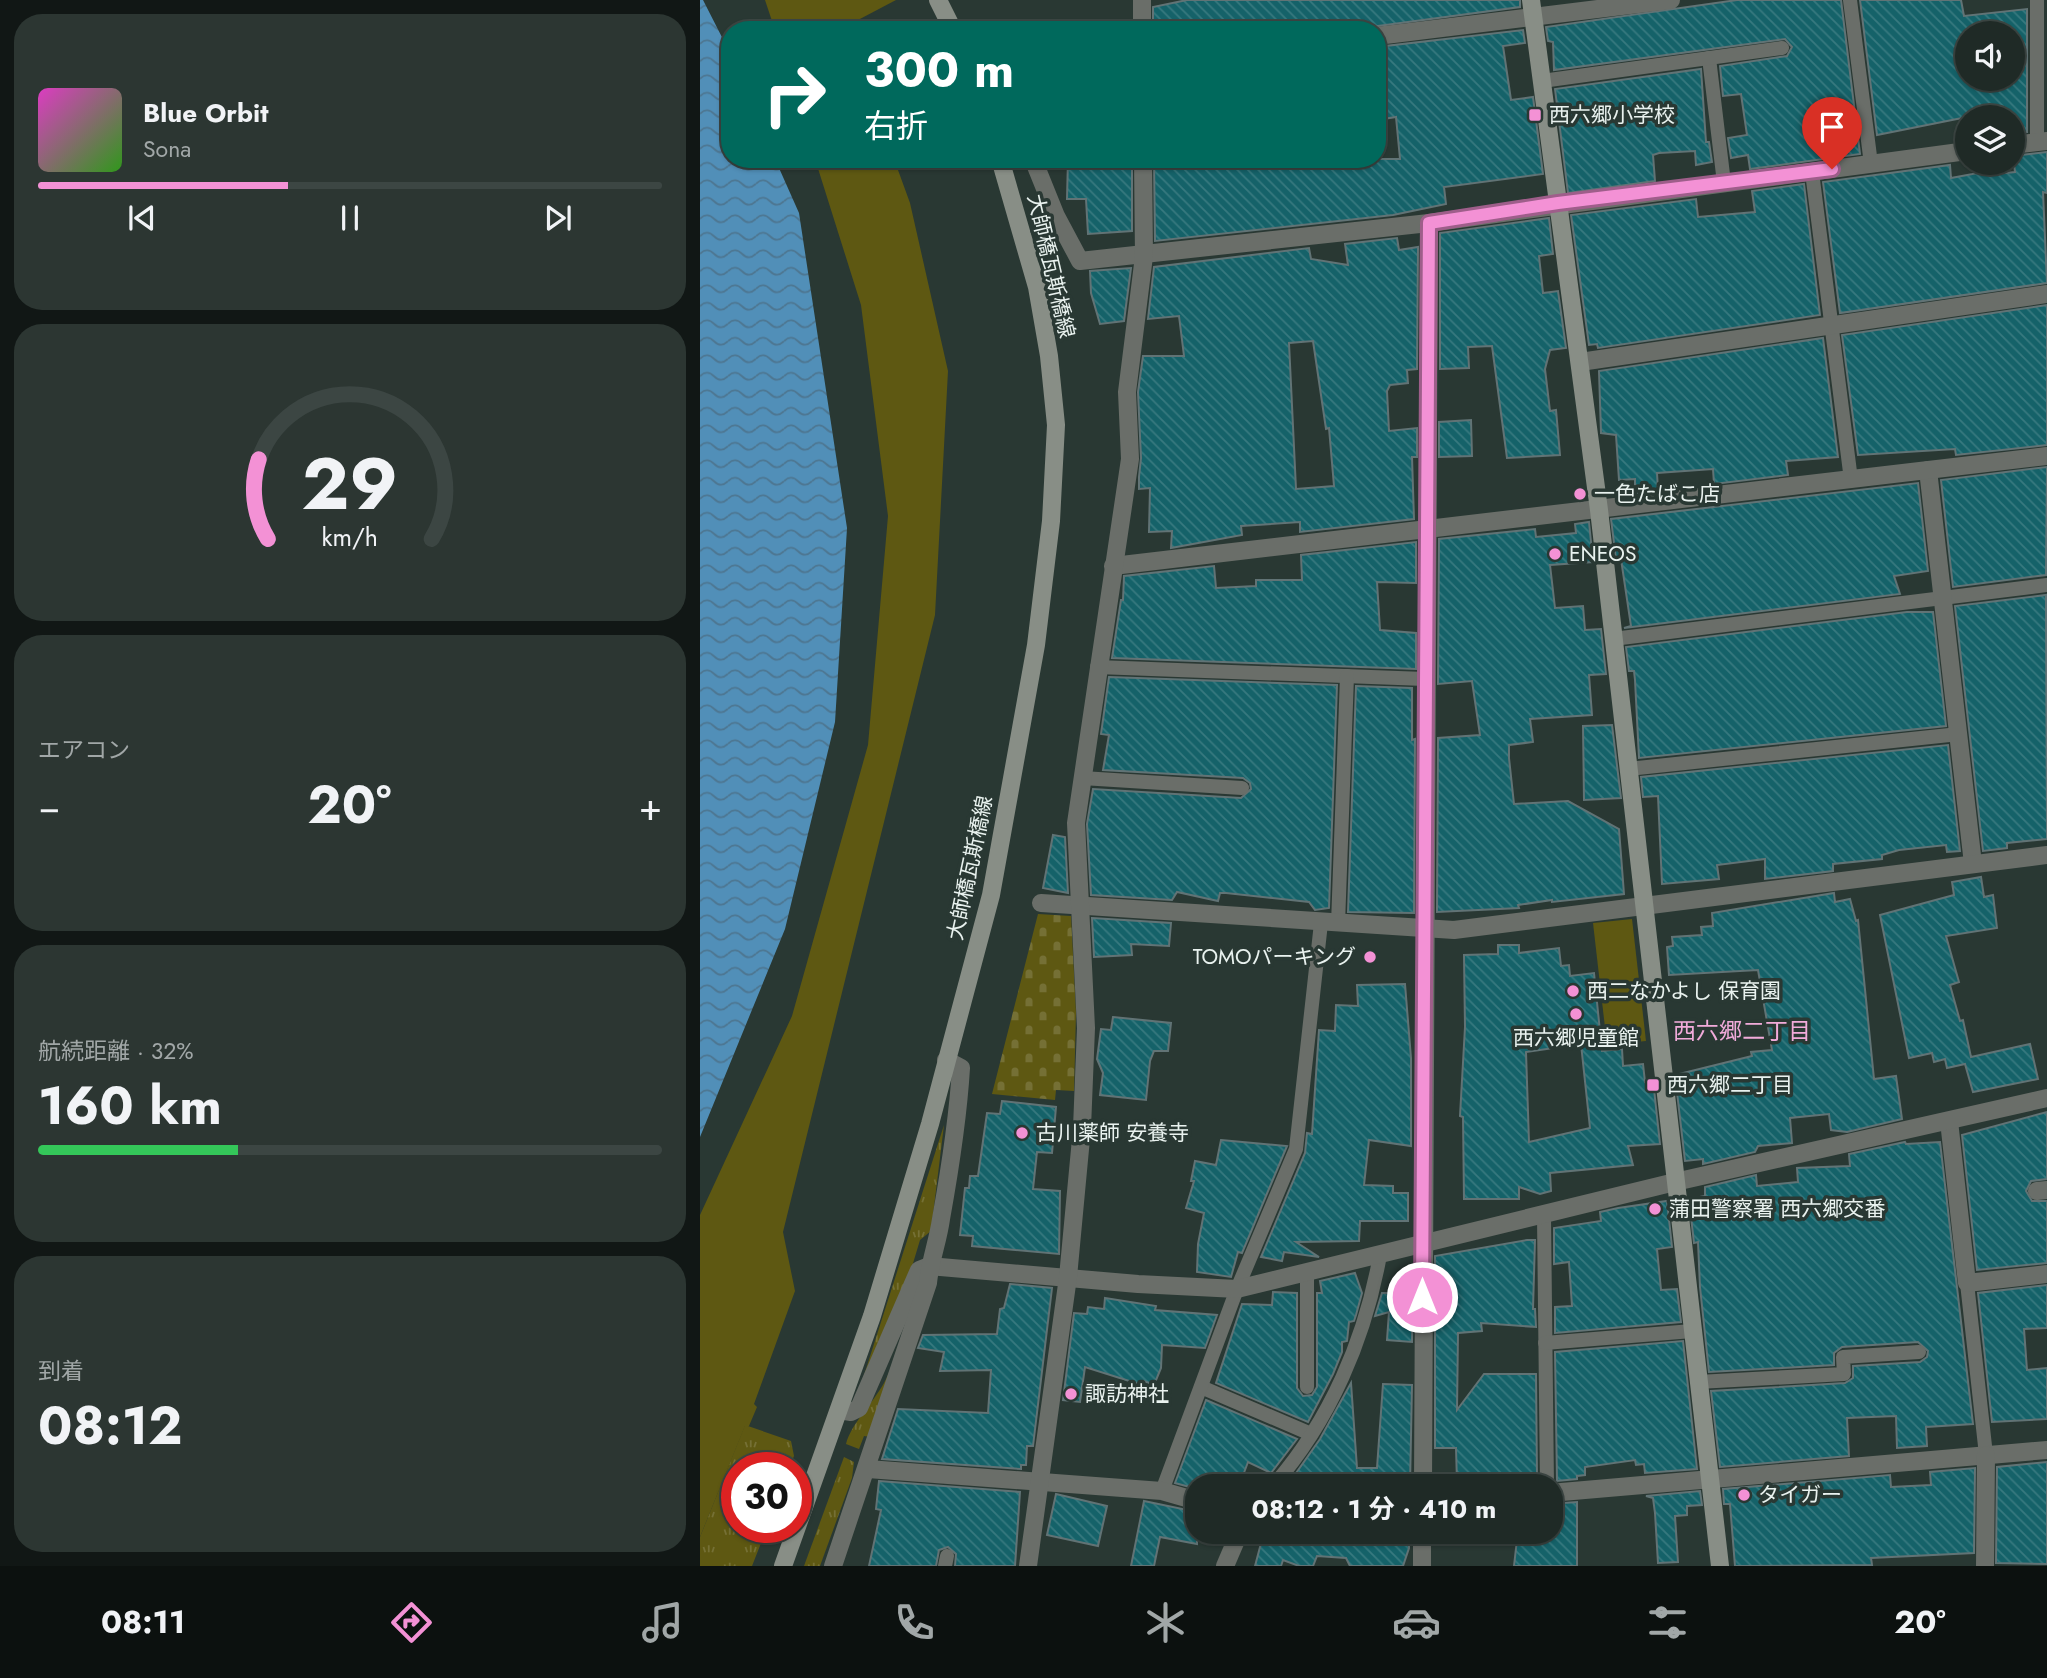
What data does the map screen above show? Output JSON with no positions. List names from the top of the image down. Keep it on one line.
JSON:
{"streets":{"street":["大師橋瓦斯橋線"]},"districts":["西六郷二丁目"],"places":{"transit":["西六郷小学校","西六郷二丁目"],"other":["一色たばこ店","ENEOS","TOMOパーキング","西二なかよし 保育園","西六郷児童館","古川薬師 安養寺","蒲田警察署 西六郷交番","諏訪神社","タイガー"]},"page":{"turn":["300 m","右折"],"song":["Blue Orbit","Sona"],"tile":["エアコン",["航続距離 · 32%","160 km"],["到着","08:12"]],"heat":["−","20°","+"],"limit":"30","trip":"08:12 · 1 分 · 410 m","tabs":["08:11","20°"],"gauge":["29","km/h"]}}
